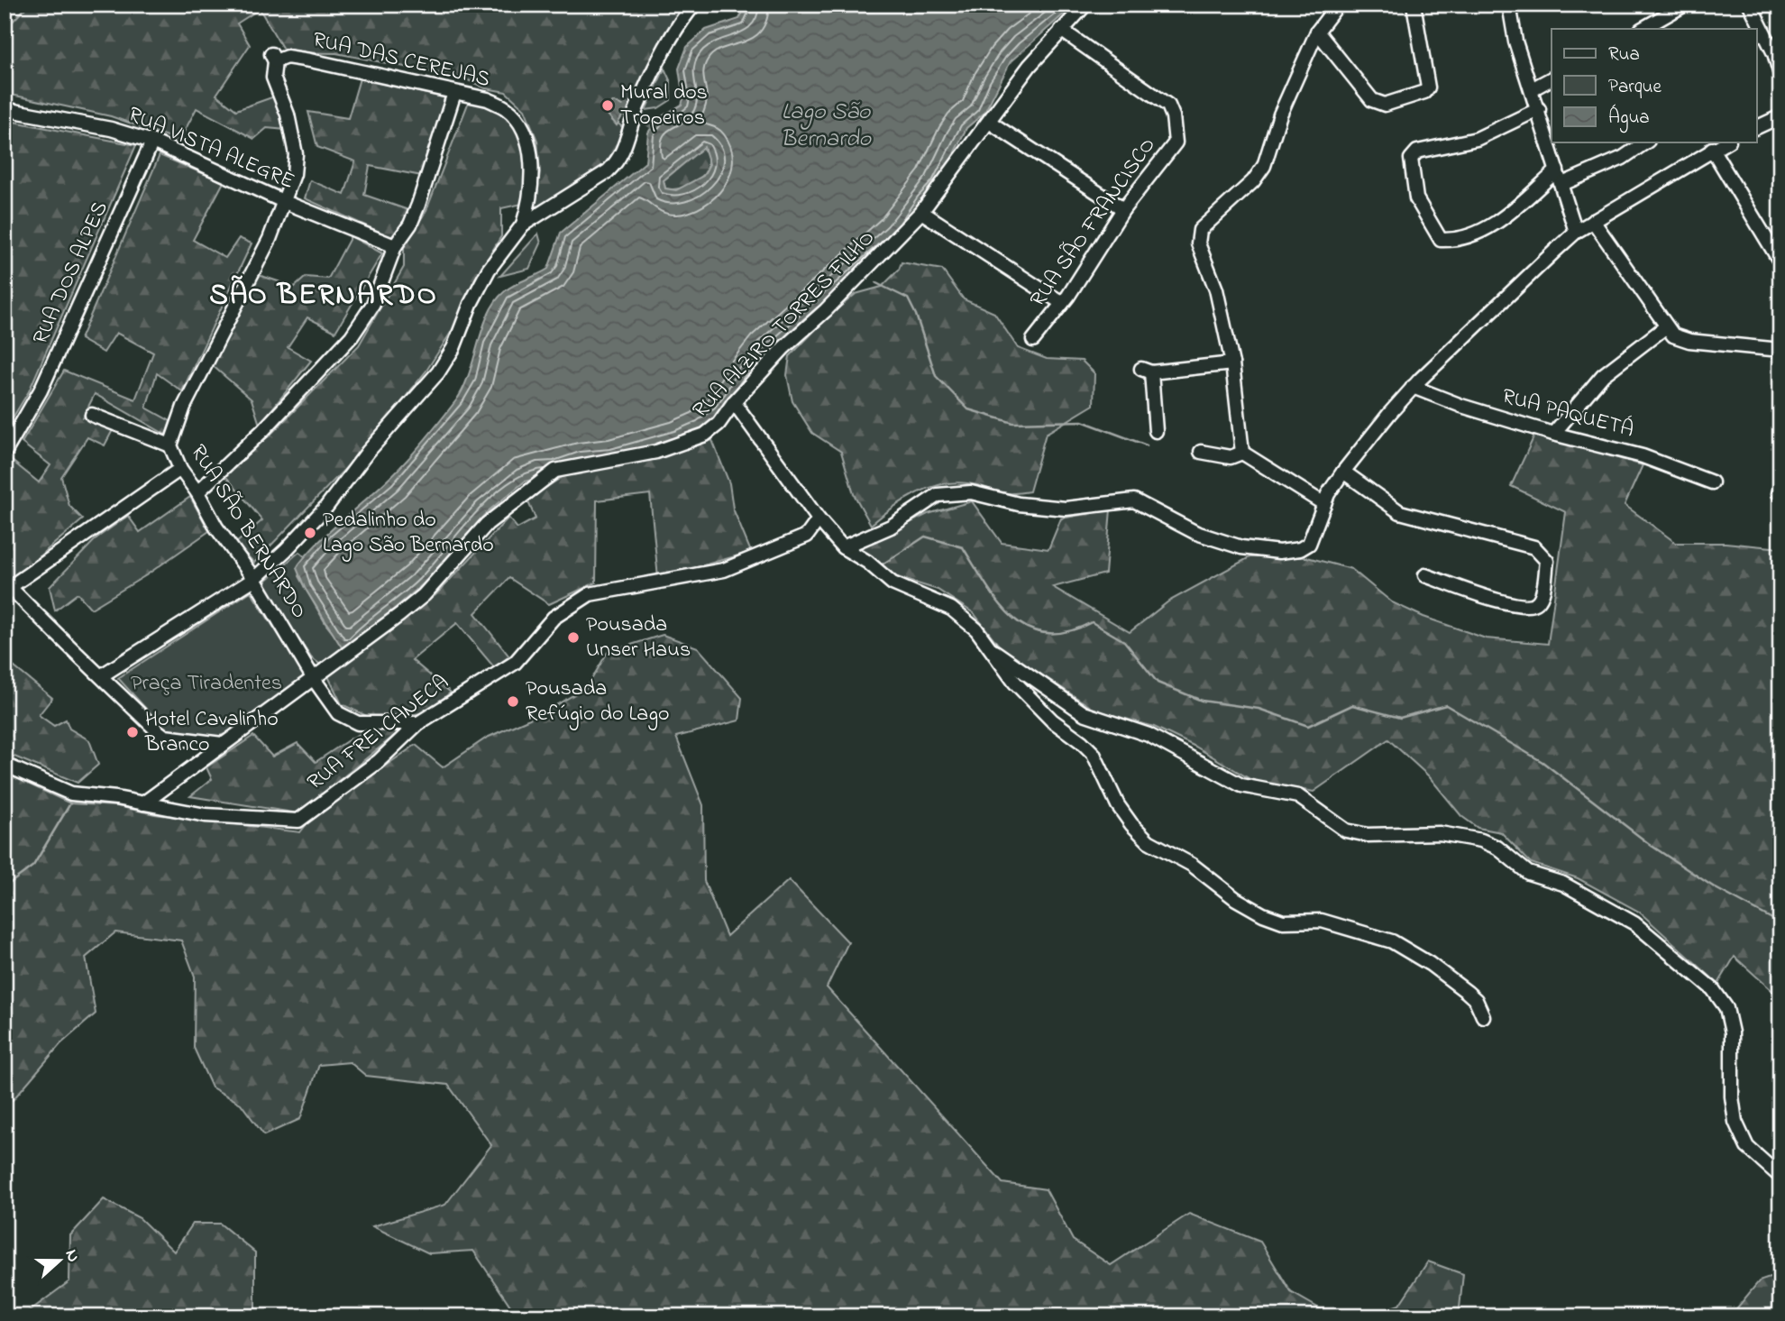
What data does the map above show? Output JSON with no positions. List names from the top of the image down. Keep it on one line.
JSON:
{"streets":{"street":["RUA DAS CEREJAS","RUA VISTA ALEGRE","RUA SÃO FRANCISCO","RUA DOS ALPES","RUA ALZIRO TORRES FILHO","RUA PAQUETÁ","RUA SÃO BERNARDO","RUA FREI CANECA"]},"crossings":[["RUA DAS CEREJAS","RUA SÃO BERNARDO"],["RUA VISTA ALEGRE","RUA DOS ALPES"],["RUA VISTA ALEGRE","RUA SÃO BERNARDO"],["RUA SÃO FRANCISCO","RUA ALZIRO TORRES FILHO"],["RUA ALZIRO TORRES FILHO","RUA SÃO BERNARDO"],["RUA ALZIRO TORRES FILHO","RUA FREI CANECA"],["RUA SÃO BERNARDO","RUA FREI CANECA"]],"districts":["SÃO BERNARDO"],"water":["Lago São Bernardo"],"parks":["Praça Tiradentes"],"places":["Mural dos Tropeiros","Pedalinho do Lago São Bernardo","Pousada Unser Haus","Pousada Refúgio do Lago","Hotel Cavalinho Branco"],"legend":["Rua","Parque","Água"],"north":"right"}
